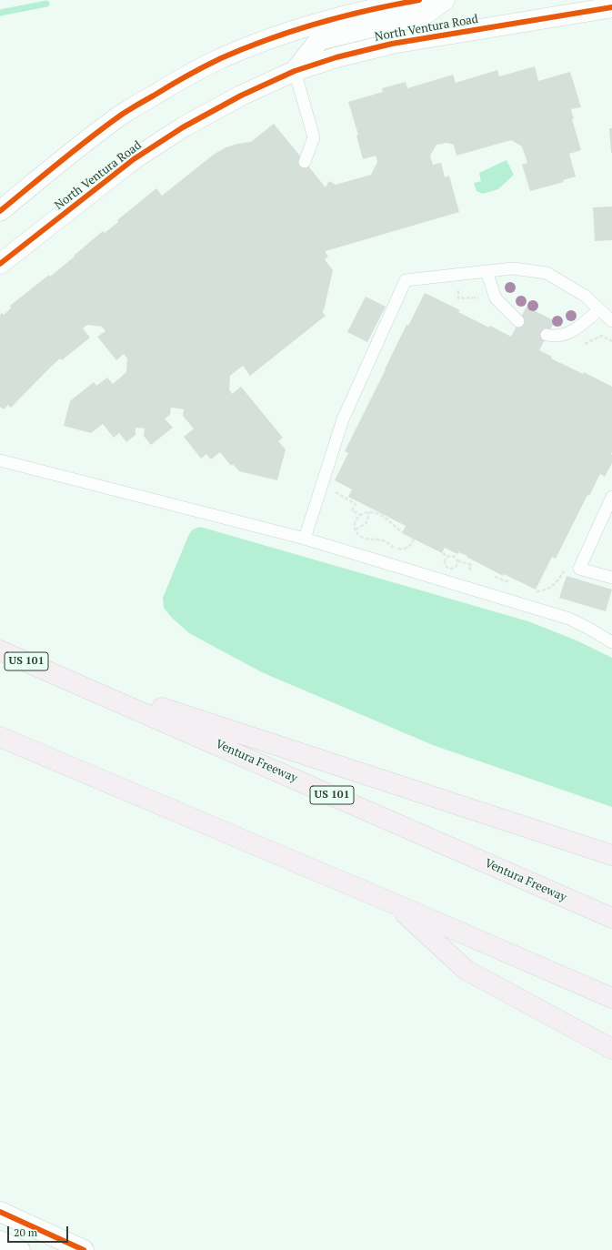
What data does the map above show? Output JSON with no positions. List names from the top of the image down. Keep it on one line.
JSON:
{"streets":{"highway":["US 101","Ventura Freeway"],"main road":["North Ventura Road"]},"scale_bar":"20 m"}
